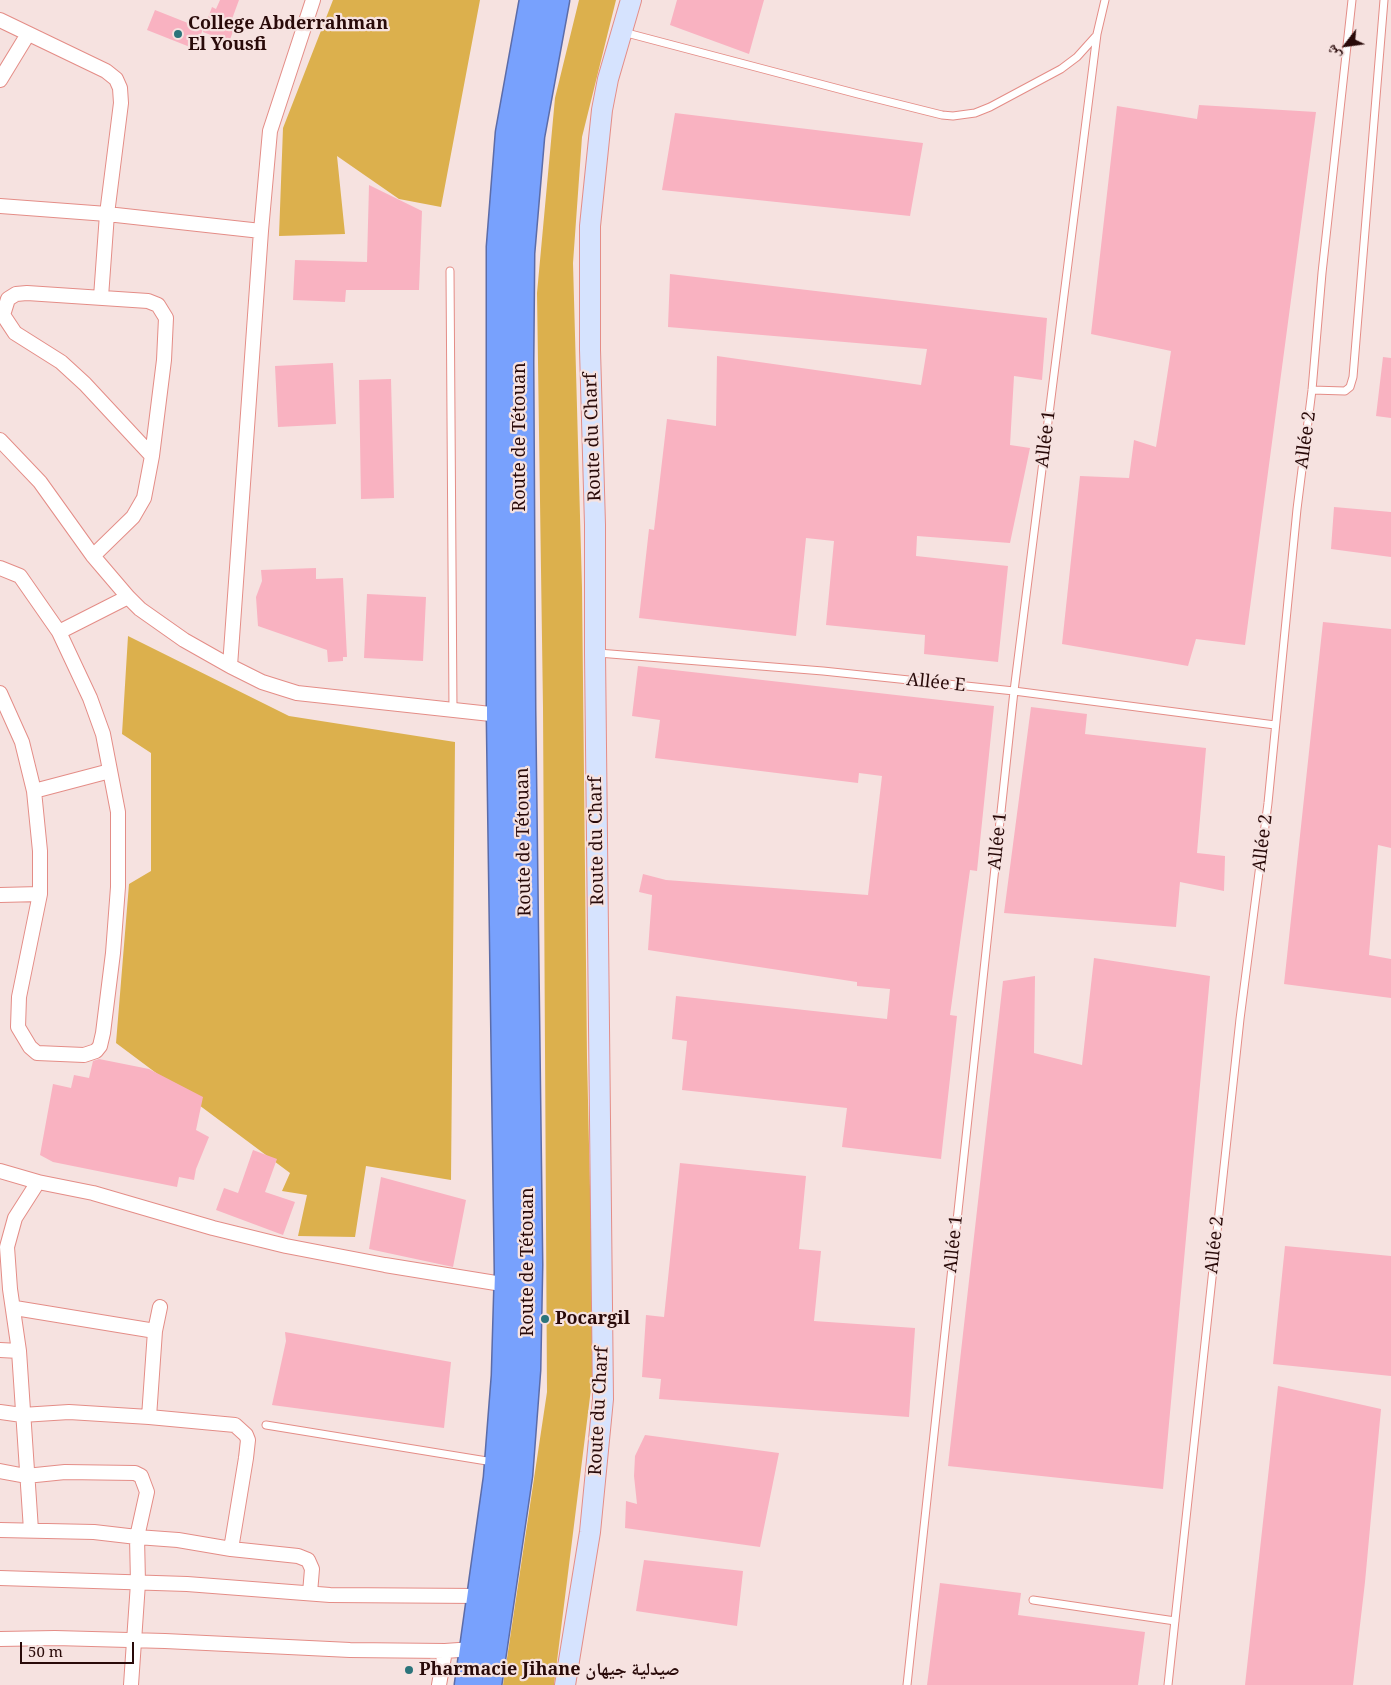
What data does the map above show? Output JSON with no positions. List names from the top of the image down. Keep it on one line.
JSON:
{"streets":{"highway":["Route de Tétouan"],"street":["Route du Charf"],"lane":["Allée 1","Allée 2","Allée E"]},"crossings":[["Route du Charf","Allée E"],["Allée 1","Allée E"],["Allée 2","Allée E"]],"places":["College Abderrahman El Yousfi","Pocargil","Pharmacie Jihane صيدلية جيهان"],"scale_bar":"50 m","north":"bottom left"}
